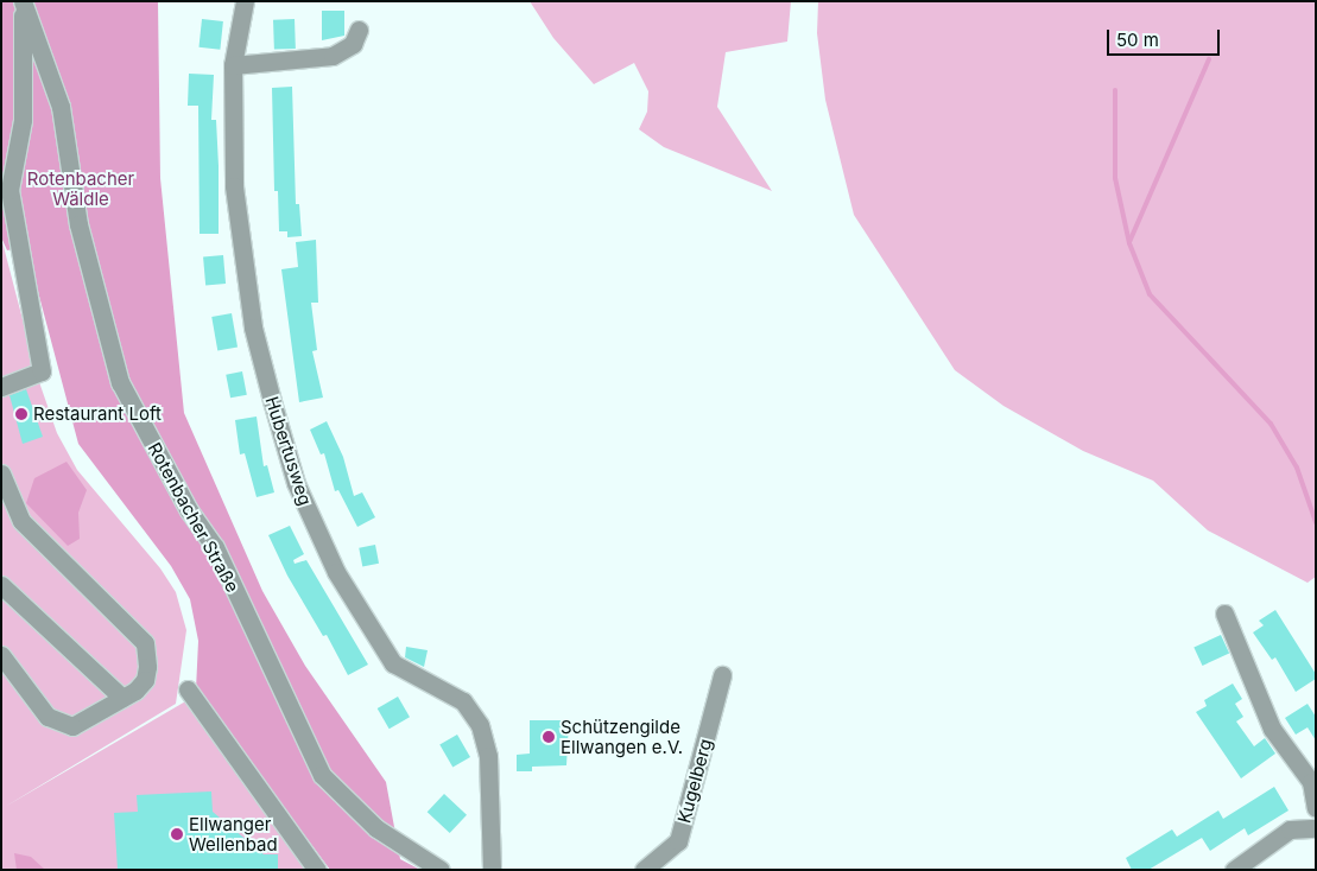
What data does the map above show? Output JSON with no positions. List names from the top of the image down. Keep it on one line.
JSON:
{"streets":{"street":["Hubertusweg","Rotenbacher Straße","Kugelberg"]},"parks":["Rotenbacher Wäldle"],"places":["Restaurant Loft","Schützengilde Ellwangen e.V.","Ellwanger Wellenbad"],"scale_bar":"50 m"}
